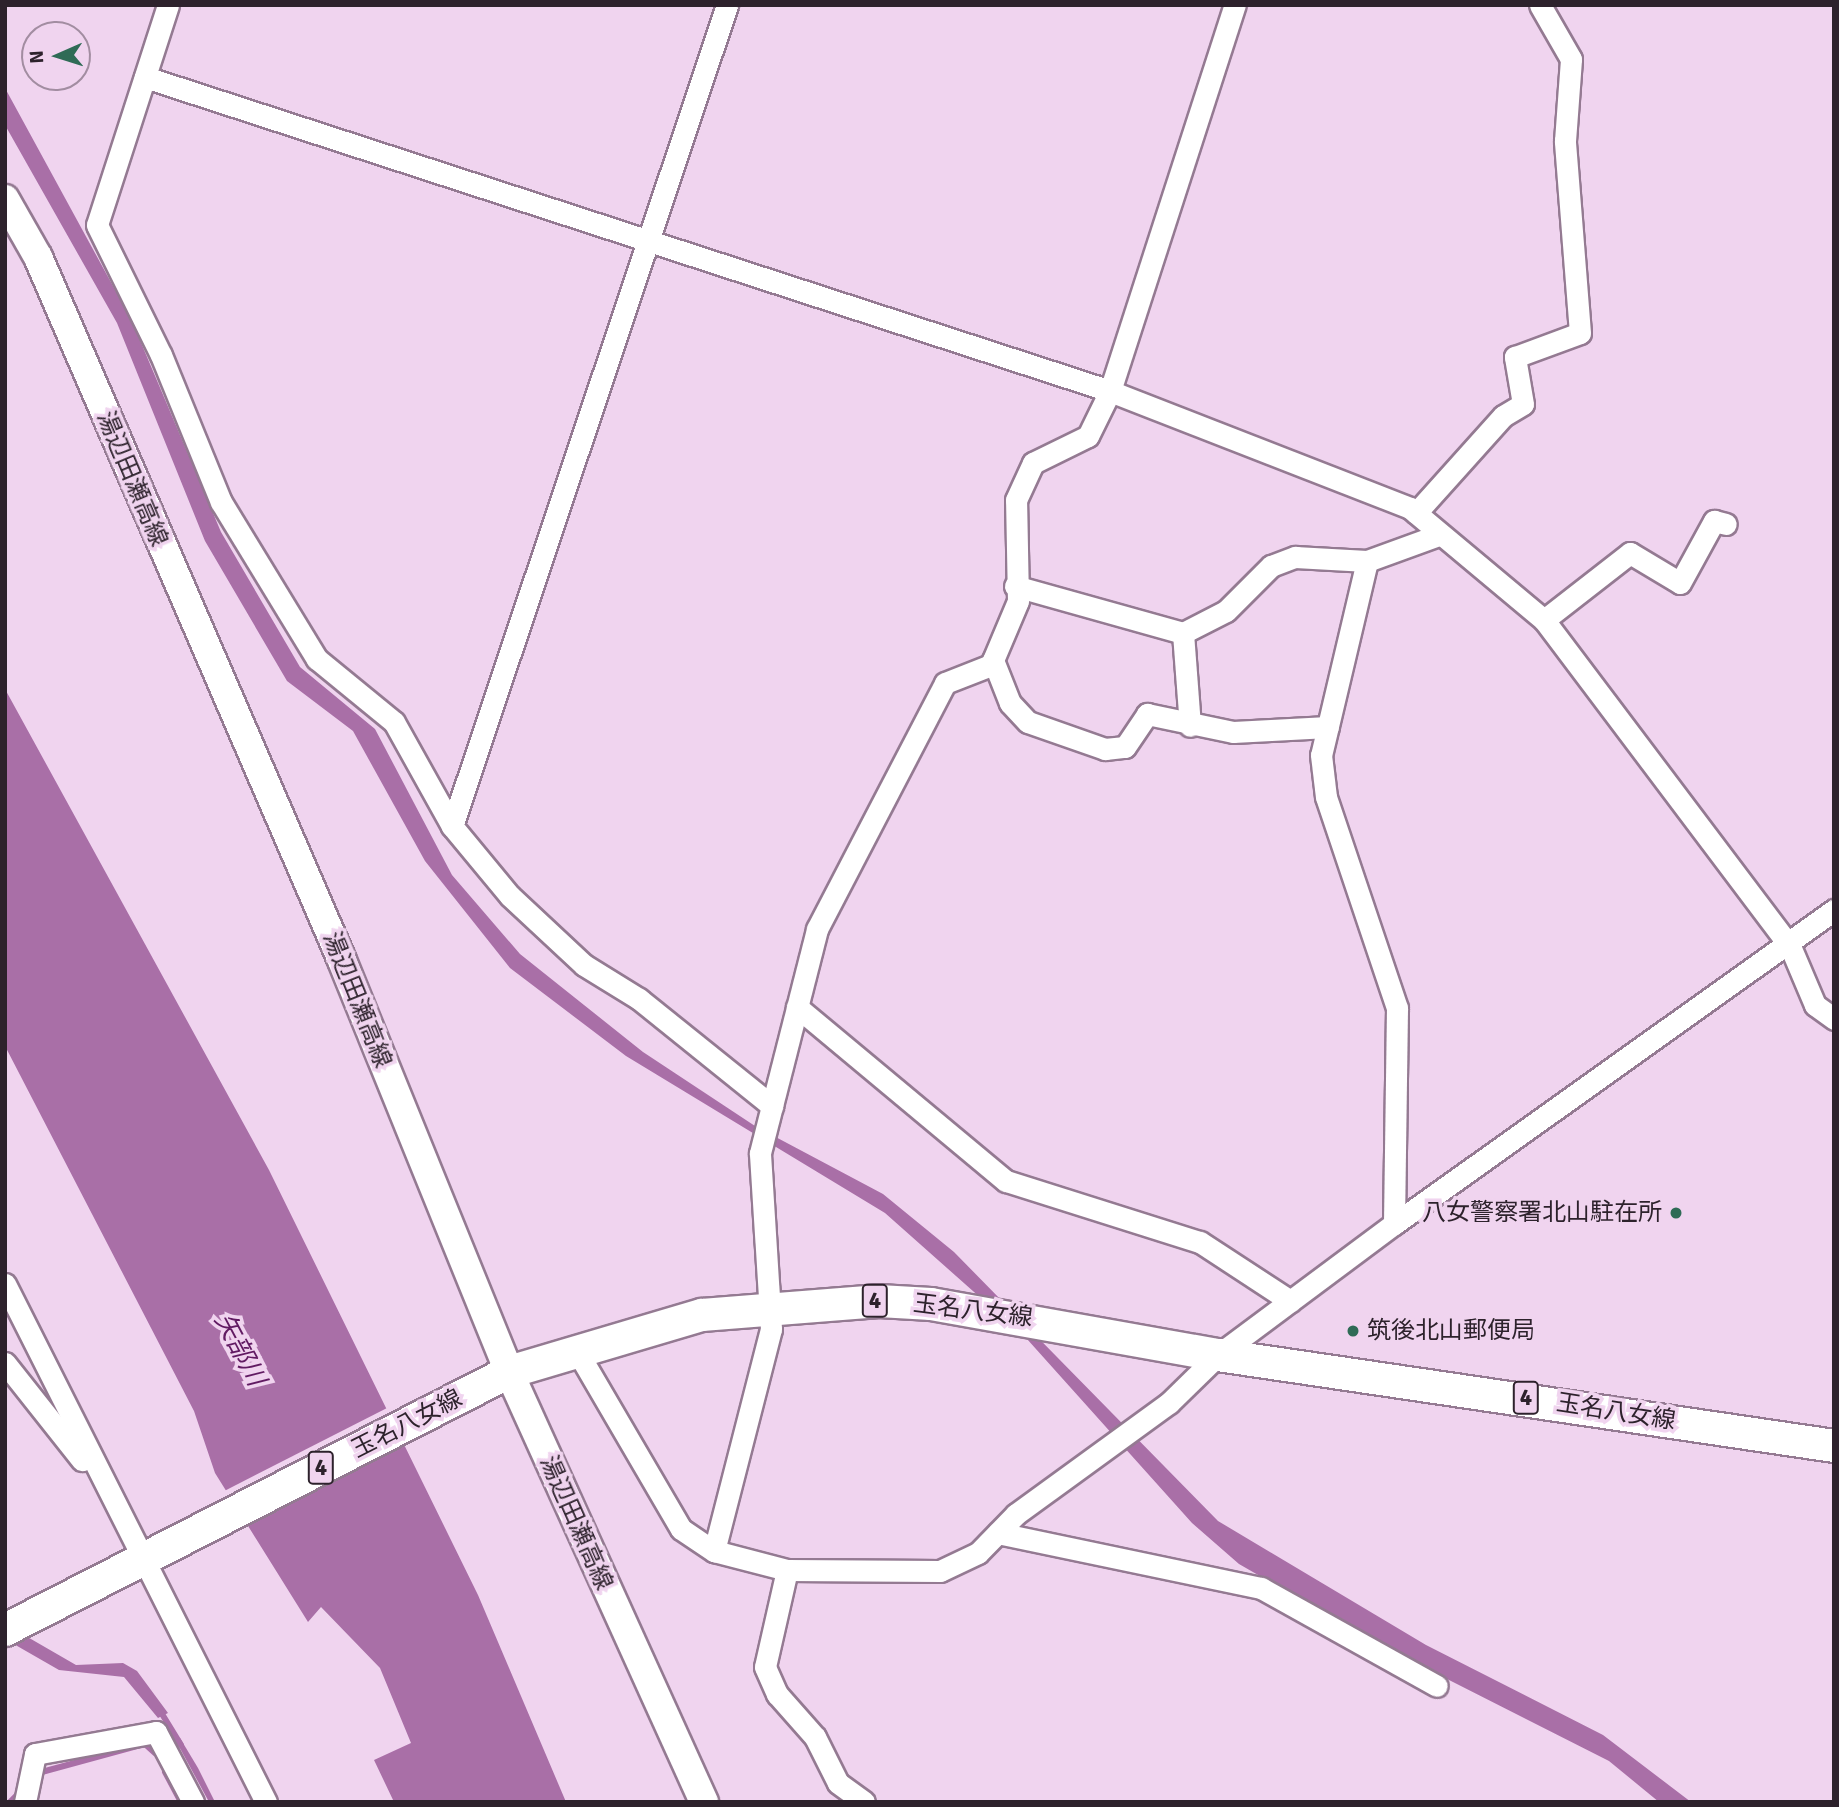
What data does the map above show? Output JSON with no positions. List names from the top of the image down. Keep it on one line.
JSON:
{"streets":{"main road":["湯辺田瀬高線","4","玉名八女線"]},"crossings":[["湯辺田瀬高線","玉名八女線"]],"water":["矢部川"],"places":["八女警察署北山駐在所","筑後北山郵便局"],"north":"left"}
